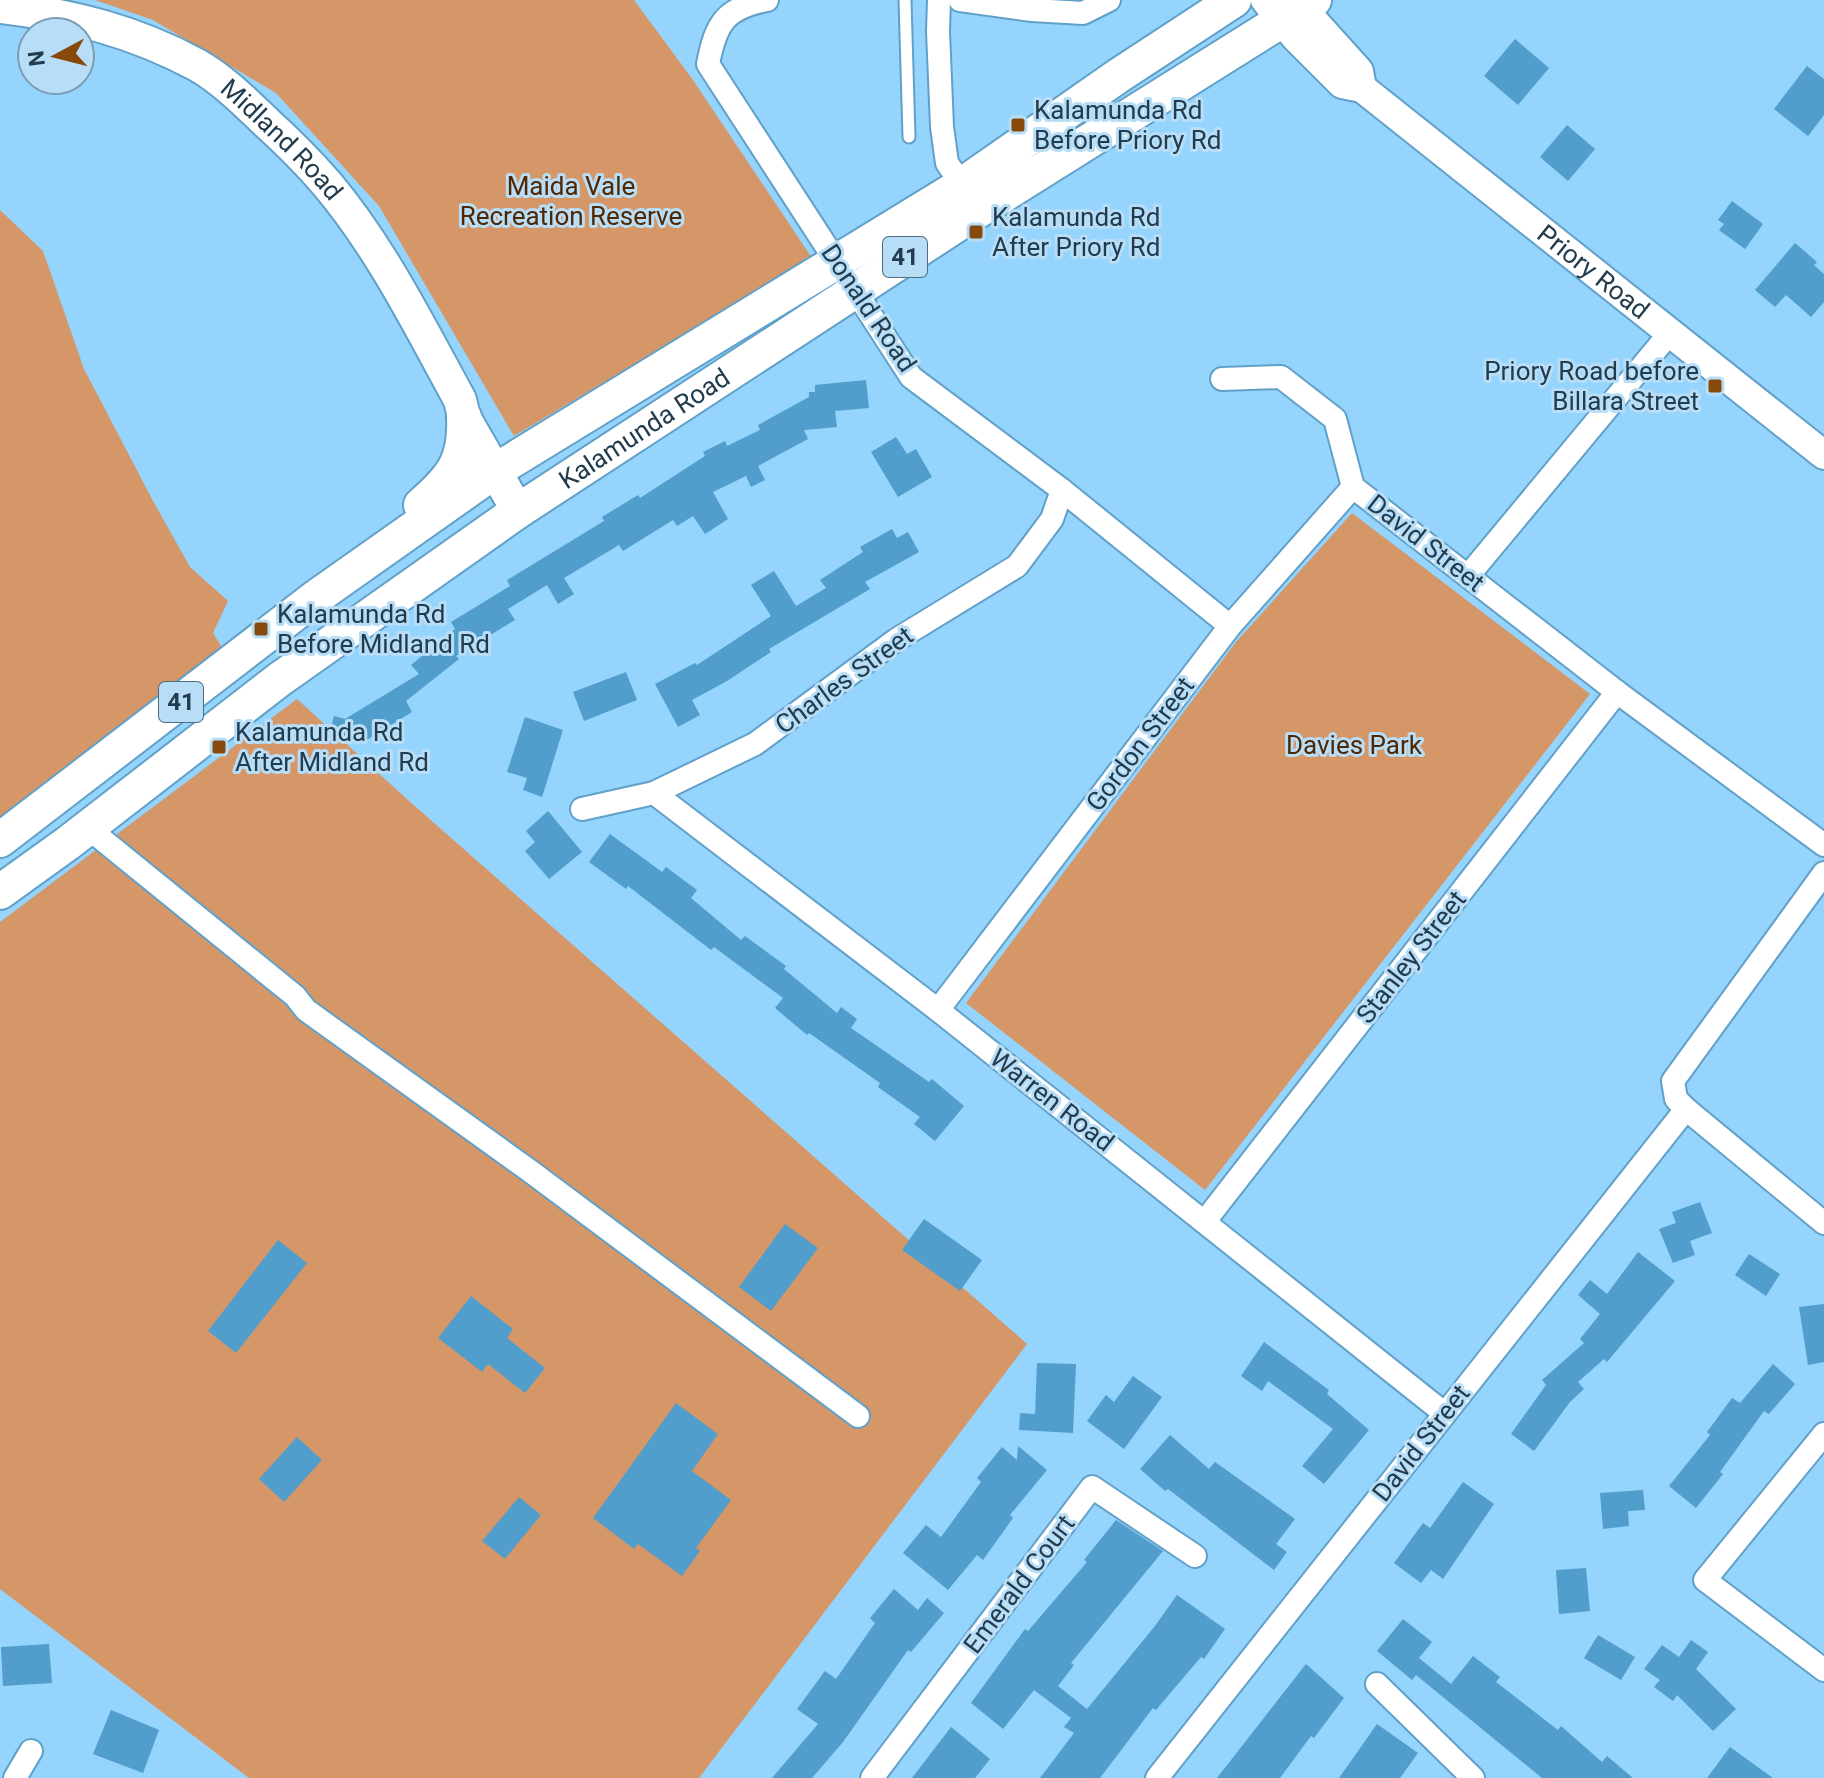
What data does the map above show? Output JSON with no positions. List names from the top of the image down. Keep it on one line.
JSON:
{"streets":{"main road":["Midland Road","41","Kalamunda Road"],"street":["Priory Road","Donald Road","David Street","Charles Street","Gordon Street","Stanley Street","Warren Road","Emerald Court"]},"crossings":[["Midland Road","Kalamunda Road"],["Priory Road","Kalamunda Road"],["Donald Road","Kalamunda Road"],["Donald Road","Charles Street"],["Donald Road","Gordon Street"],["David Street","Gordon Street"],["David Street","Stanley Street"],["David Street","Warren Road"],["Charles Street","Warren Road"],["Gordon Street","Warren Road"],["Stanley Street","Warren Road"]],"parks":["Maida Vale Recreation Reserve","Davies Park"],"places":{"transit":["Kalamunda Rd Before Priory Rd","Kalamunda Rd After Priory Rd","Priory Road before Billara Street","Kalamunda Rd Before Midland Rd","Kalamunda Rd After Midland Rd"]},"north":"left"}
